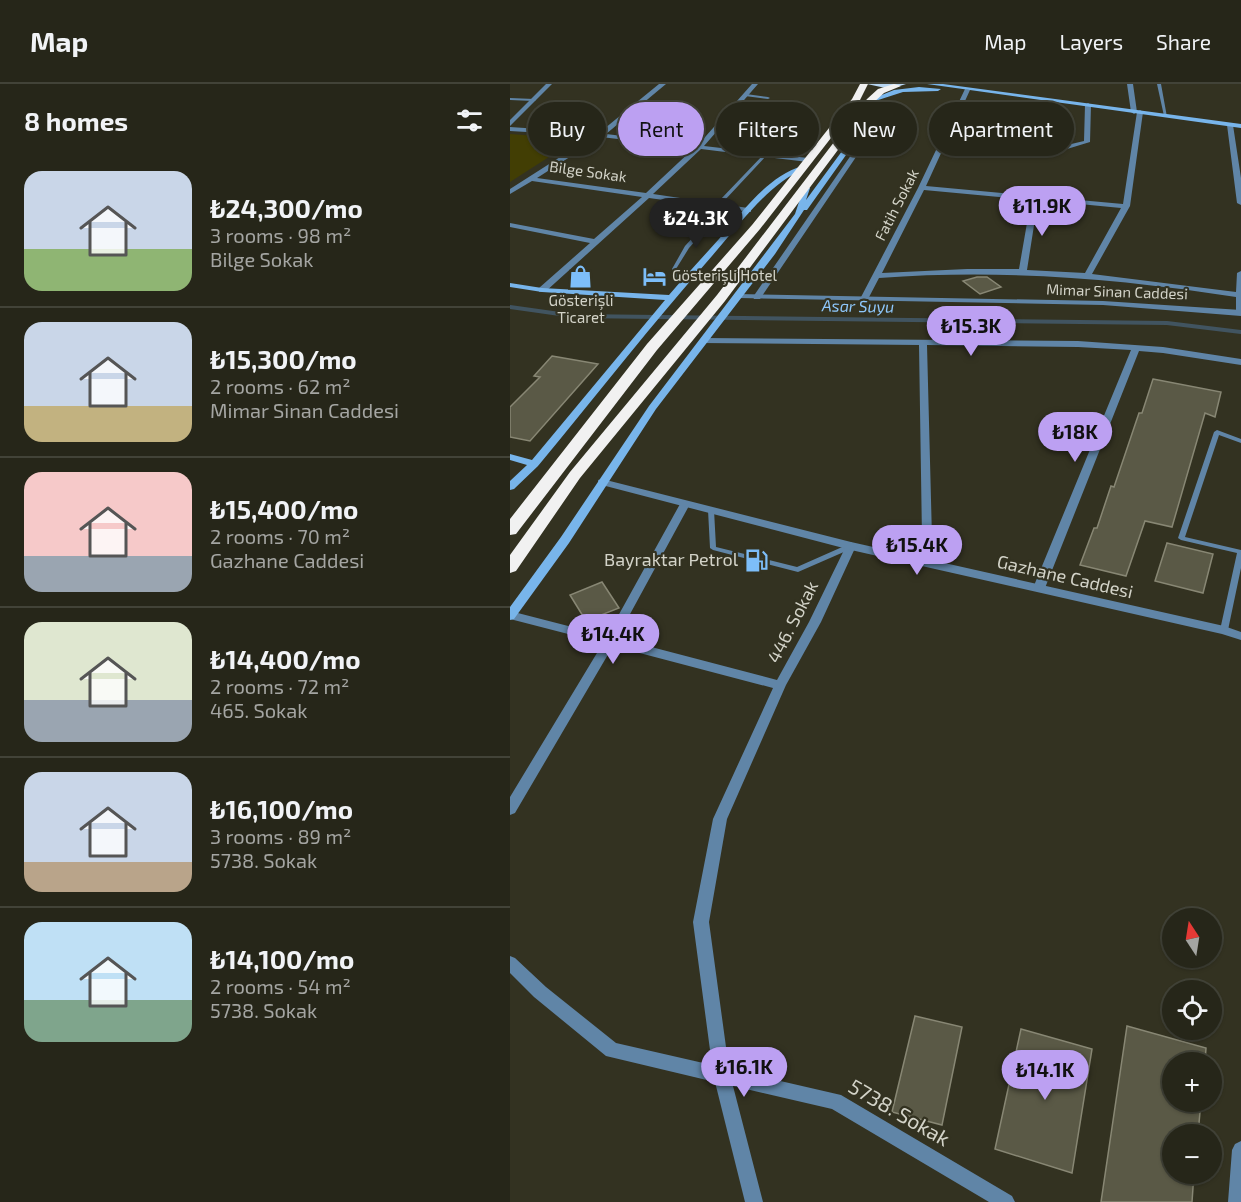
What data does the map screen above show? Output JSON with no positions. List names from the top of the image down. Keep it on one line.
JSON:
{"streets":{"street":["Bilge Sokak","Fatih Sokak","Mimar Sinan Caddesi","Gazhane Caddesi","446. Sokak","5738. Sokak"]},"crossings":[["Fatih Sokak","Mimar Sinan Caddesi"],["Gazhane Caddesi","446. Sokak"]],"water":["Asar Suyu"],"places":{"hotel":["Gösterişli Hotel"],"shop":["Gösterişli Ticaret"],"fuel station":["Bayraktar Petrol"]},"north":"top","page":{"header":"Map","nav":["Map","Layers","Share"],"heading":"8 homes","chip":["Buy","Rent","Filters","New","Apartment"],"list":[{"name":"₺24,300/mo","note":"3 rooms · 98 m² · Bilge Sokak"},{"name":"₺15,300/mo","note":"2 rooms · 62 m² · Mimar Sinan Caddesi"},{"name":"₺15,400/mo","note":"2 rooms · 70 m² · Gazhane Caddesi"},{"name":"₺14,400/mo","note":"2 rooms · 72 m² · 465. Sokak"},{"name":"₺16,100/mo","note":"3 rooms · 89 m² · 5738. Sokak"},{"name":"₺14,100/mo","note":"2 rooms · 54 m² · 5738. Sokak"}],"price":["₺11.9K","₺24.3K","₺15.3K","₺18K","₺15.4K","₺14.4K","₺16.1K","₺14.1K"],"map_buttons":["+","−"]}}
